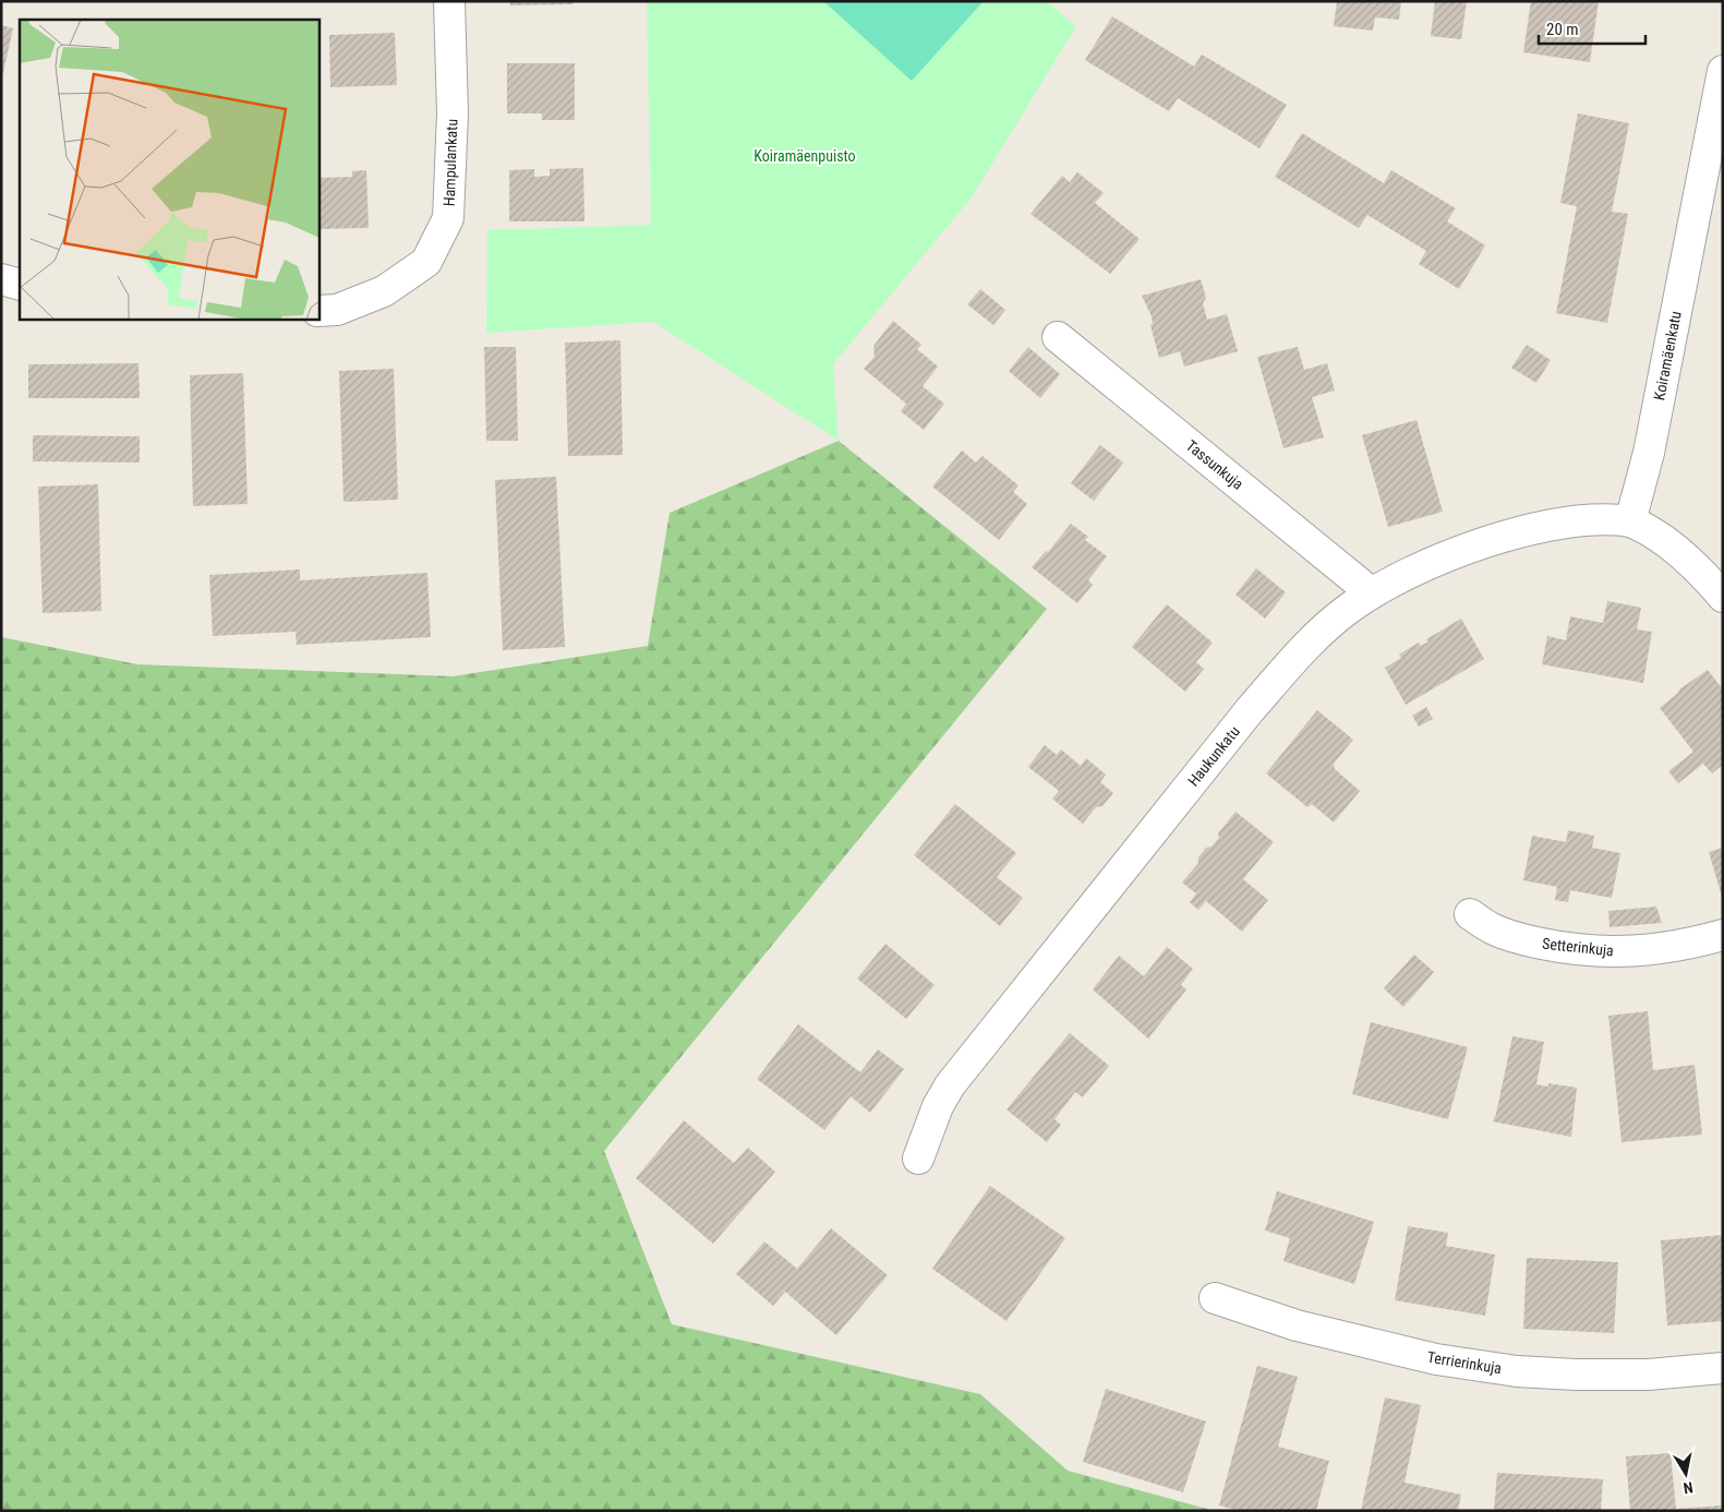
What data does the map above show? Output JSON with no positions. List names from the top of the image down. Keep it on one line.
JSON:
{"streets":{"street":["Hampulankatu","Koiramäenkatu","Tassunkuja","Haukunkatu","Setterinkuja","Terrierinkuja"]},"crossings":[["Koiramäenkatu","Haukunkatu"],["Tassunkuja","Haukunkatu"]],"parks":["Koiramäenpuisto"],"scale_bar":"20 m","north":"bottom"}
